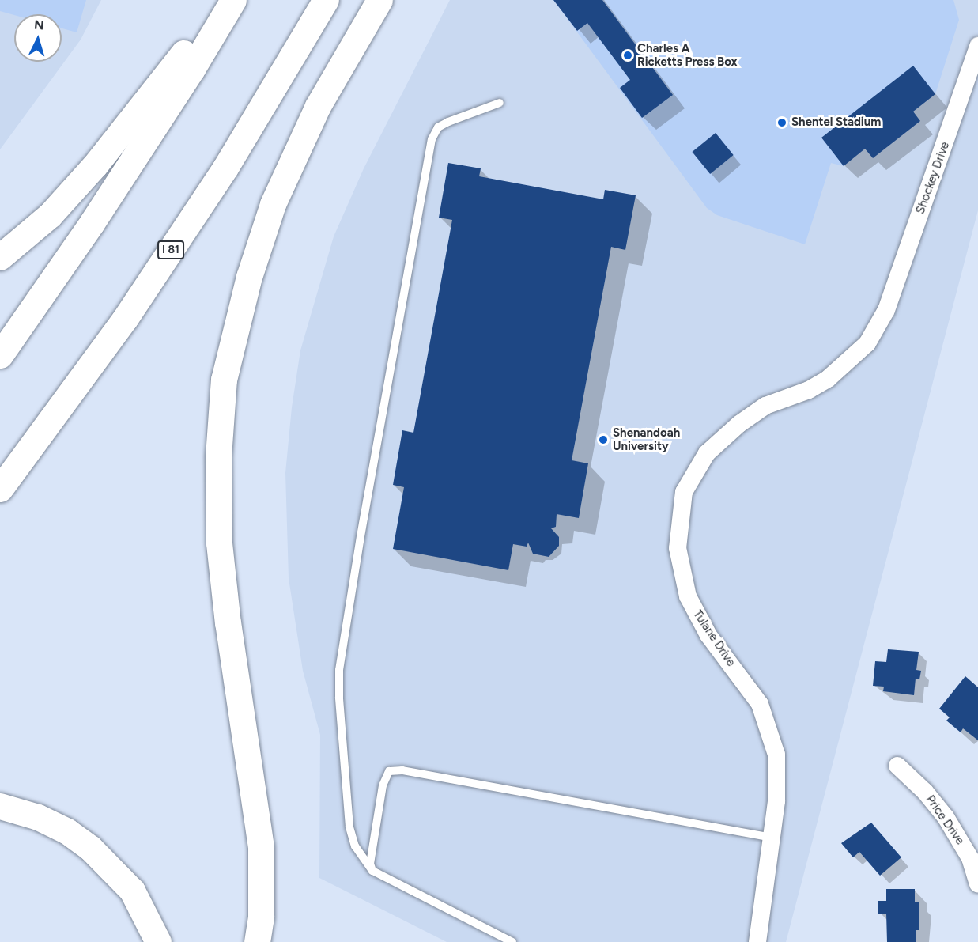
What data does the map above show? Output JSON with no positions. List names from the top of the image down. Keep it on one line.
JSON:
{"streets":{"highway":["I 81"],"street":["Shockey Drive","Tulane Drive","Price Drive"]},"crossings":[["Shockey Drive","Tulane Drive"]],"places":["Charles A Ricketts Press Box","Shentel Stadium","Shenandoah University"],"north":"top"}
